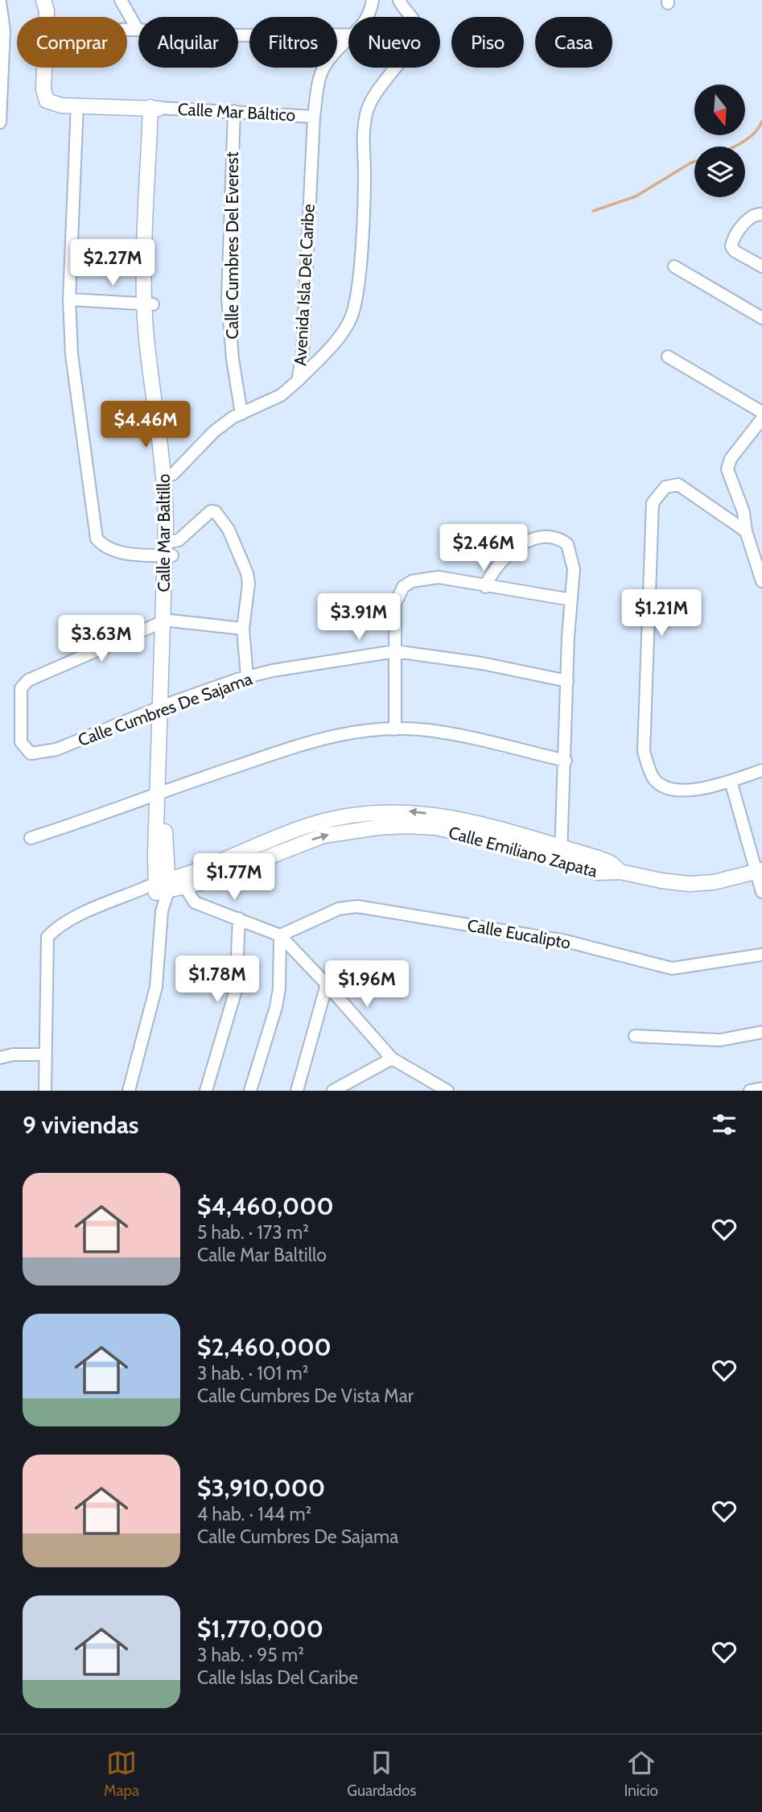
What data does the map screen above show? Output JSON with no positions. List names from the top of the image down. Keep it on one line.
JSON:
{"streets":{"main road":["Calle Mar Baltillo","Calle Emiliano Zapata"],"street":["Calle Mar Báltico","Calle Cumbres Del Everest","Avenida Isla Del Caribe","Calle Cumbres De Sajama","Calle Eucalipto"]},"crossings":[["Calle Mar Báltico","Calle Cumbres Del Everest"],["Calle Mar Báltico","Avenida Isla Del Caribe"],["Calle Mar Báltico","Calle Mar Baltillo"],["Calle Cumbres Del Everest","Avenida Isla Del Caribe"],["Avenida Isla Del Caribe","Calle Mar Baltillo"],["Calle Mar Baltillo","Calle Cumbres De Sajama"],["Calle Mar Baltillo","Calle Emiliano Zapata"]],"north":"bottom","page":{"chip":["Comprar","Alquilar","Filtros","Nuevo","Piso","Casa"],"price":["$2.27M","$4.46M","$2.46M","$1.21M","$3.91M","$3.63M","$1.77M","$1.78M","$1.96M"],"heading":"9 viviendas","list":[{"name":"$4,460,000","note":"5 hab. · 173 m² · Calle Mar Baltillo"},{"name":"$2,460,000","note":"3 hab. · 101 m² · Calle Cumbres De Vista Mar"},{"name":"$3,910,000","note":"4 hab. · 144 m² · Calle Cumbres De Sajama"},{"name":"$1,770,000","note":"3 hab. · 95 m² · Calle Islas Del Caribe"}],"tabs":["Mapa","Guardados","Inicio"]}}
